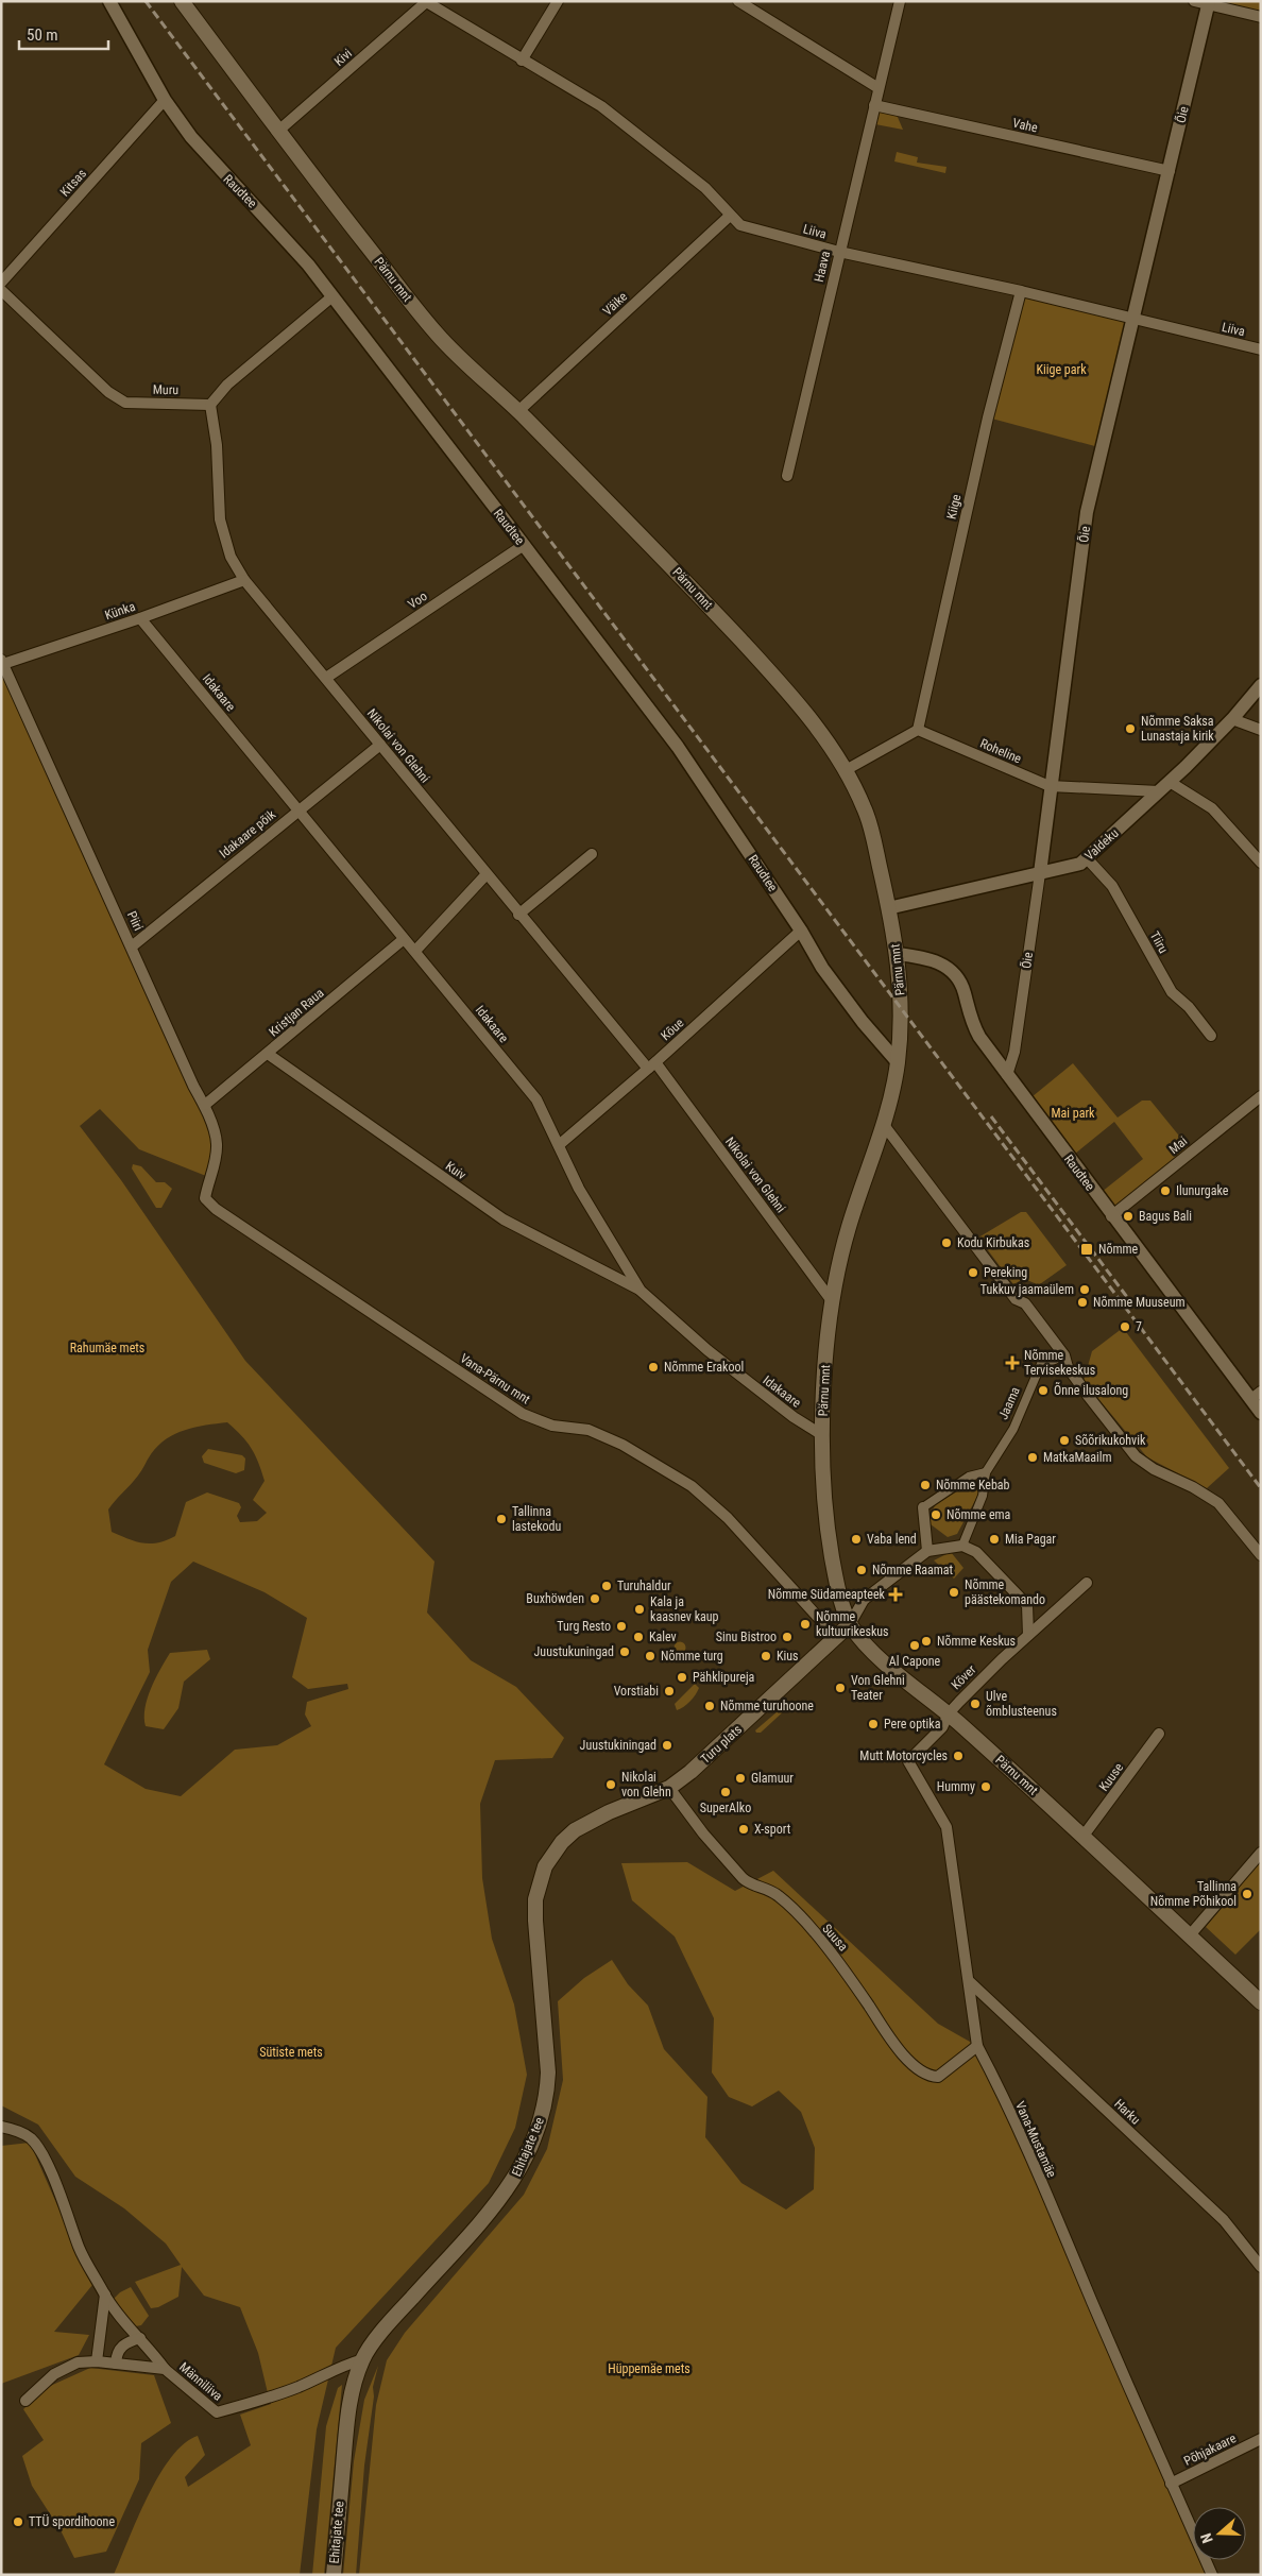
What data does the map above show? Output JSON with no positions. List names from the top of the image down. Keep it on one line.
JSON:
{"streets":{"main road":["Pärnu mnt","Turu plats","Ehitajate tee"],"street":["Kivi","Õie","Vahe","Kitsas","Raudtee","Liiva","Haava","Väike","Muru","Kiige","Voo","Künka","Idakaare","Nikolai von Glehni","Roheline","Idakaare põik","Valdeku","Piiri","Tiiru","Kristjan Raua","Kõue","Mai","Kuiv","Vana-Pärnu mnt","Jaama","Kõver","Kuuse","Suusa","Harku","Vana-Mustamäe","Männiliiva","Põhjakaare"]},"crossings":[["Kivi","Liiva"],["Kivi","Pärnu mnt"],["Õie","Vahe"],["Õie","Raudtee"],["Õie","Liiva"],["Õie","Roheline"],["Õie","Valdeku"],["Vahe","Haava"],["Kitsas","Raudtee"],["Raudtee","Pärnu mnt"],["Raudtee","Voo"],["Raudtee","Kõue"],["Raudtee","Mai"],["Liiva","Haava"],["Liiva","Väike"],["Liiva","Kiige"],["Pärnu mnt","Väike"],["Pärnu mnt","Idakaare"],["Pärnu mnt","Nikolai von Glehni"],["Pärnu mnt","Valdeku"],["Pärnu mnt","Jaama"],["Pärnu mnt","Kõver"],["Pärnu mnt","Turu plats"],["Pärnu mnt","Kuuse"],["Pärnu mnt","Vana-Mustamäe"],["Muru","Nikolai von Glehni"],["Kiige","Roheline"],["Voo","Nikolai von Glehni"],["Künka","Idakaare"],["Künka","Nikolai von Glehni"],["Künka","Piiri"],["Idakaare","Idakaare põik"],["Idakaare","Kristjan Raua"],["Idakaare","Kõue"],["Idakaare","Kuiv"],["Nikolai von Glehni","Idakaare põik"],["Nikolai von Glehni","Kõue"],["Roheline","Valdeku"],["Idakaare põik","Piiri"],["Valdeku","Tiiru"],["Piiri","Kristjan Raua"],["Piiri","Vana-Pärnu mnt"],["Kristjan Raua","Kuiv"],["Vana-Pärnu mnt","Turu plats"],["Jaama","Kõver"],["Jaama","Turu plats"],["Jaama","Vana-Mustamäe"],["Kõver","Turu plats"],["Kõver","Vana-Mustamäe"],["Turu plats","Suusa"],["Turu plats","Vana-Mustamäe"],["Turu plats","Ehitajate tee"],["Suusa","Vana-Mustamäe"],["Suusa","Ehitajate tee"],["Harku","Vana-Mustamäe"],["Vana-Mustamäe","Põhjakaare"],["Ehitajate tee","Männiliiva"]],"parks":["Kiige park","Mai park","Rahumäe mets","Sütiste mets","Hüppemäe mets"],"places":{"other":["Nõmme Saksa Lunastaja kirik","Ilunurgake","Bagus Bali","Kodu Kirbukas","Pereking","Tukkuv jaamaülem","Nõmme Muuseum","7","Nõmme Erakool","Õnne ilusalong","Sõõrikukohvik","MatkaMaailm","Nõmme Kebab","Nõmme ema","Tallinna lastekodu","Vaba lend","Mia Pagar","Nõmme Raamat","Turuhaldur","Nõmme päästekomando","Buxhöwden","Kala ja kaasnev kaup","Nõmme kultuurikeskus","Turg Resto","Kalev","Sinu Bistroo","Nõmme Keskus","Al Capone","Juustukuningad","Nõmme turg","Kius","Pähklipureja","Von Glehni Teater","Vorstiabi","Ulve õmblusteenus","Nõmme turuhoone","Pere optika","Juustukiningad","Mutt Motorcycles","Glamuur","Nikolai von Glehn","Hummy","SuperAlko","X-sport","Tallinna Nõmme Põhikool","TTÜ spordihoone"],"transit":["Nõmme"],"health":["Nõmme Tervisekeskus","Nõmme Südameapteek"]},"scale_bar":"50 m","north":"left"}
